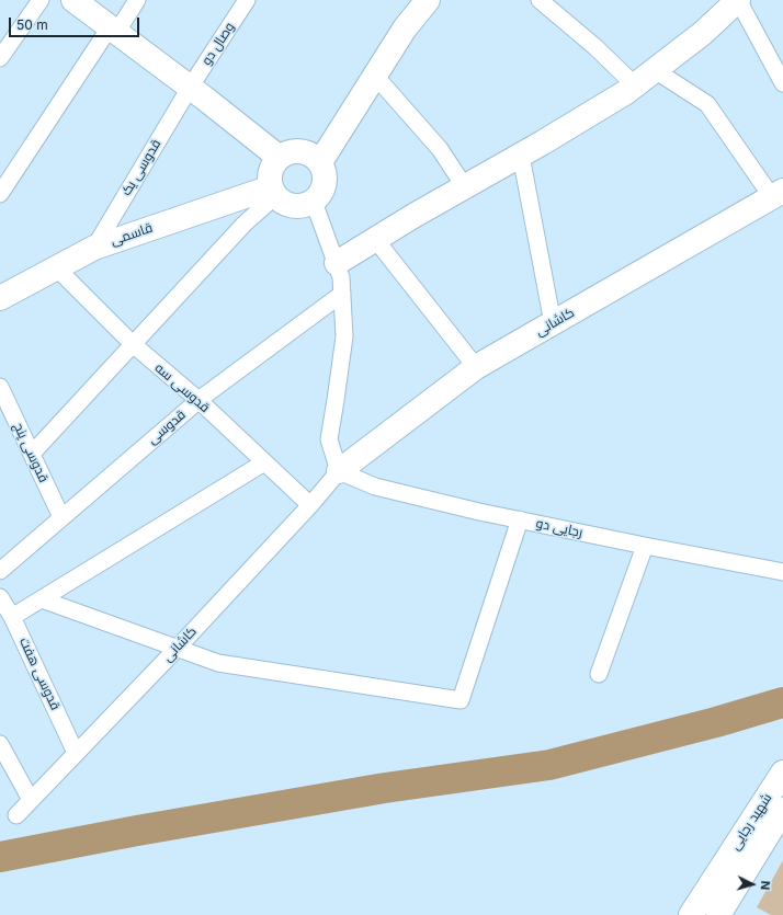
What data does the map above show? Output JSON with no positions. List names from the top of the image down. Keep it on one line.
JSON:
{"streets":{"street":["وصال دو","قدوسی یک","قاسمی","کاشانی","قدوسی سه","قدوسی","قدوسی پنج","رجایی دو","قدوسی هفت","شهید رجایی"]},"crossings":[["وصال دو","قدوسی یک"],["قدوسی یک","قاسمی"],["قاسمی","قدوسی سه"],["کاشانی","قدوسی سه"],["کاشانی","رجایی دو"],["کاشانی","قدوسی هفت"],["قدوسی سه","قدوسی"],["قدوسی","قدوسی پنج"]],"scale_bar":"50 m","north":"right"}
